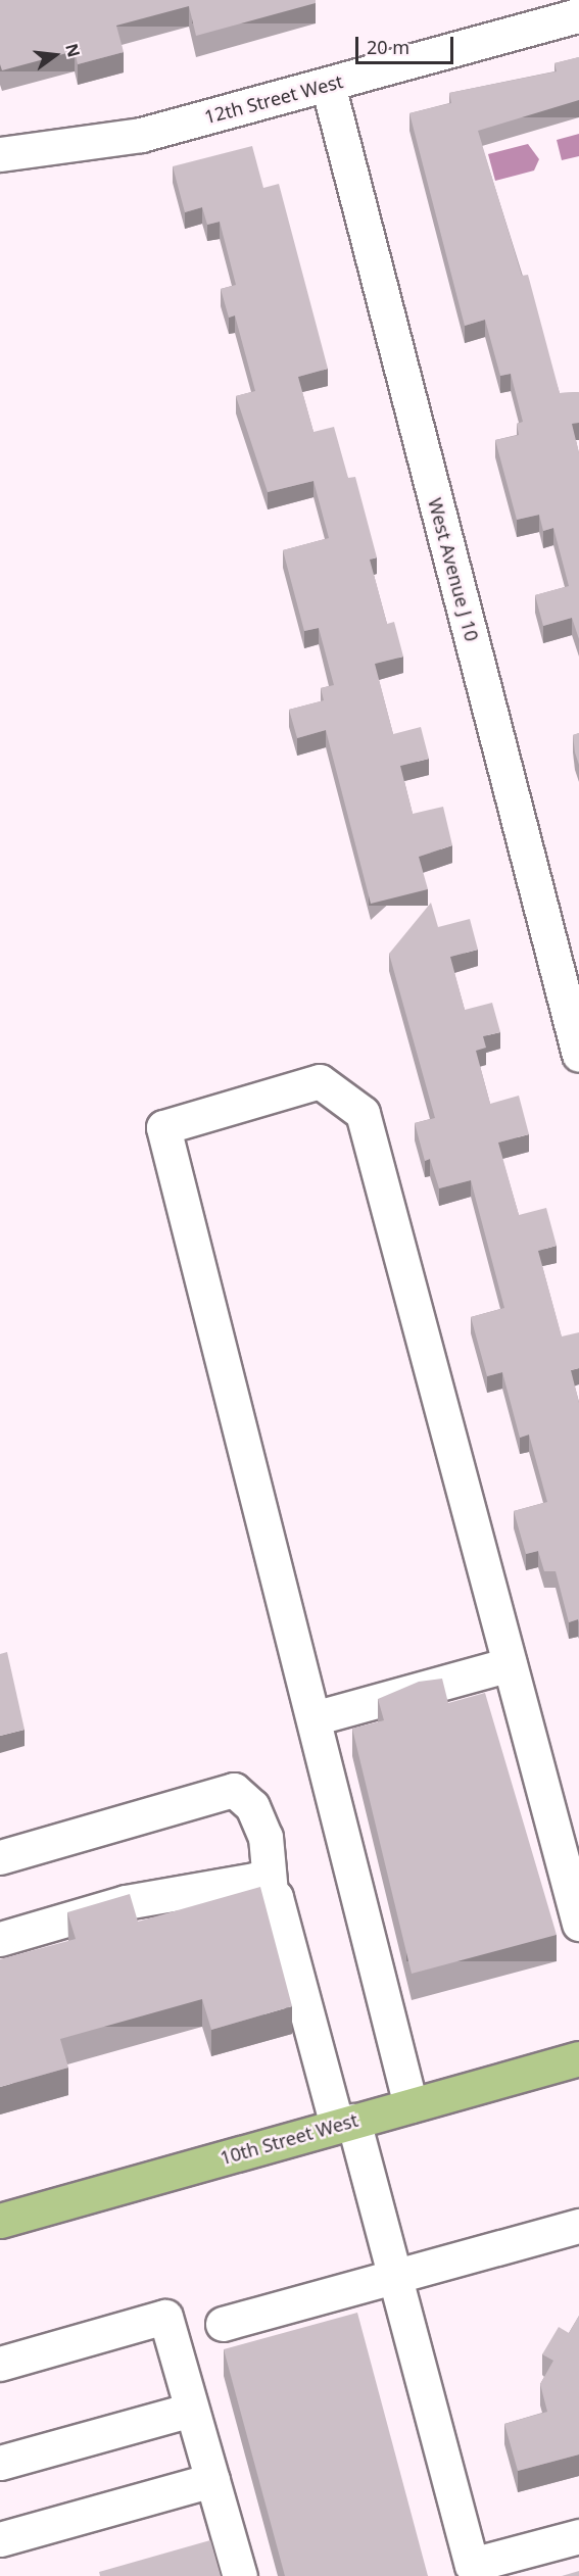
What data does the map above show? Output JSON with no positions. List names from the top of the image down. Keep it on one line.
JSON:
{"streets":{"main road":["10th Street West"],"street":["12th Street West","West Avenue J 10"]},"crossings":[["12th Street West","West Avenue J 10"]],"scale_bar":"20 m","north":"right"}
